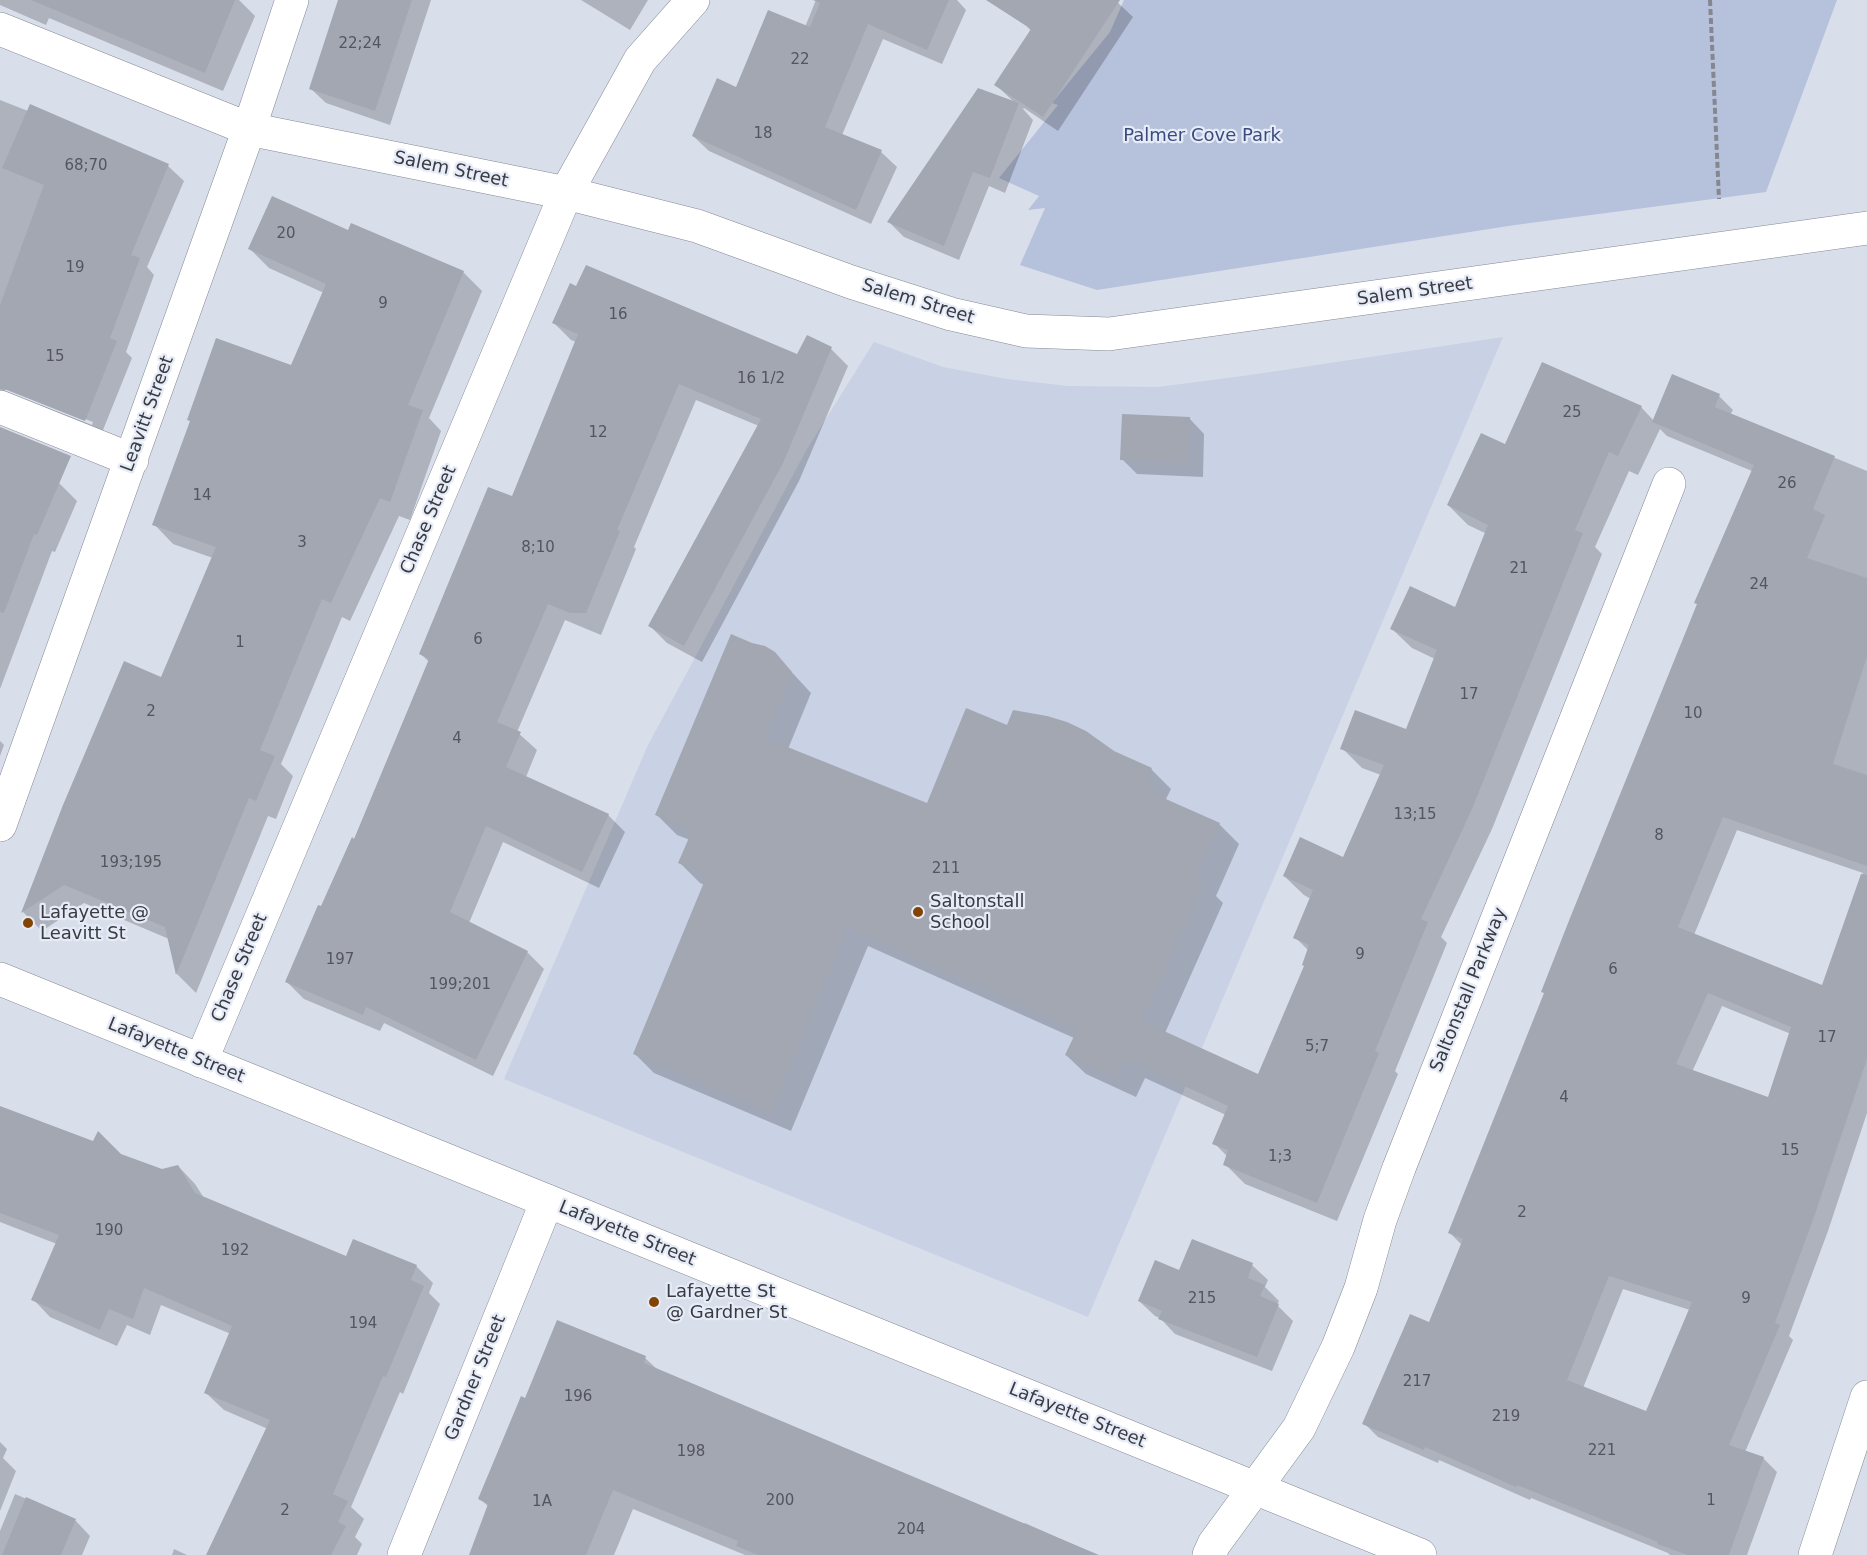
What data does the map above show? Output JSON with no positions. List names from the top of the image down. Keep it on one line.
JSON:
{"streets":{"main road":["Salem Street","Leavitt Street","Chase Street","Saltonstall Parkway","Lafayette Street","Gardner Street"]},"crossings":[["Salem Street","Leavitt Street"],["Salem Street","Chase Street"],["Chase Street","Lafayette Street"],["Saltonstall Parkway","Lafayette Street"],["Lafayette Street","Gardner Street"]],"parks":["Palmer Cove Park"],"places":["Saltonstall School","Lafayette @ Leavitt St","Lafayette St @ Gardner St"],"house_numbers":["22;24","22","18","68;70","20","19","9","16","15","16 1/2","25","12","26","14","3","8;10","21","24","6","1","17","2","10","4","13;15","8","193;195","211","9","197","6","199;201","17","5;7","4","15","1;3","2","190","192","215","9","194","217","196","219","221","198","200","1","1A","2","204"]}
